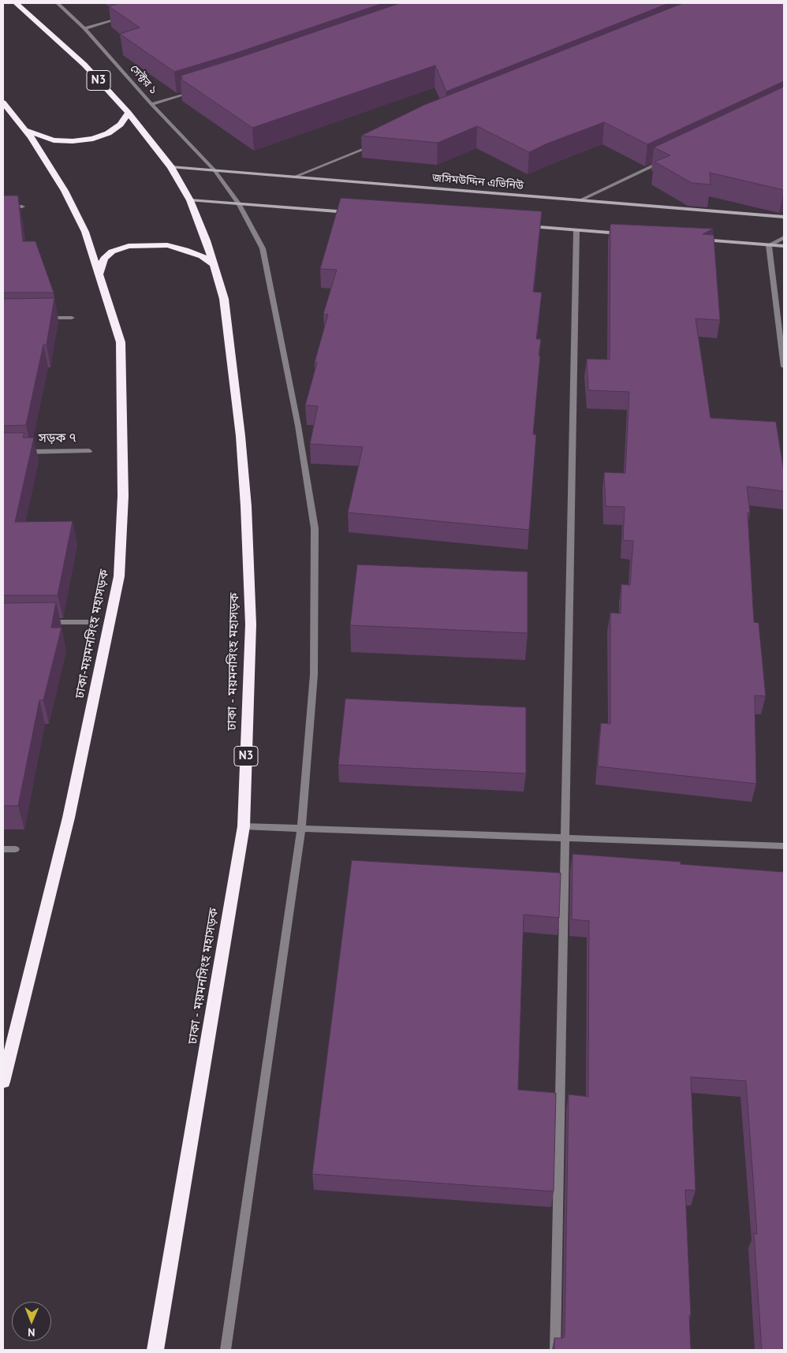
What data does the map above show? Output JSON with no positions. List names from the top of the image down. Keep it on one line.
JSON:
{"streets":{"highway":["N3","ঢাকা-ময়মনসিংহ মহাসড়ক","ঢাকা - ময়মনসিংহ মহাসড়ক"],"street":["সেক্টর ১","জসিমউদ্দিন এভিনিউ","সড়ক ৭"]},"crossings":[["সেক্টর ১","জসিমউদ্দিন এভিনিউ"],["N3","জসিমউদ্দিন এভিনিউ"],["N3","ঢাকা - ময়মনসিংহ মহাসড়ক"],["জসিমউদ্দিন এভিনিউ","ঢাকা - ময়মনসিংহ মহাসড়ক"]],"north":"bottom"}
